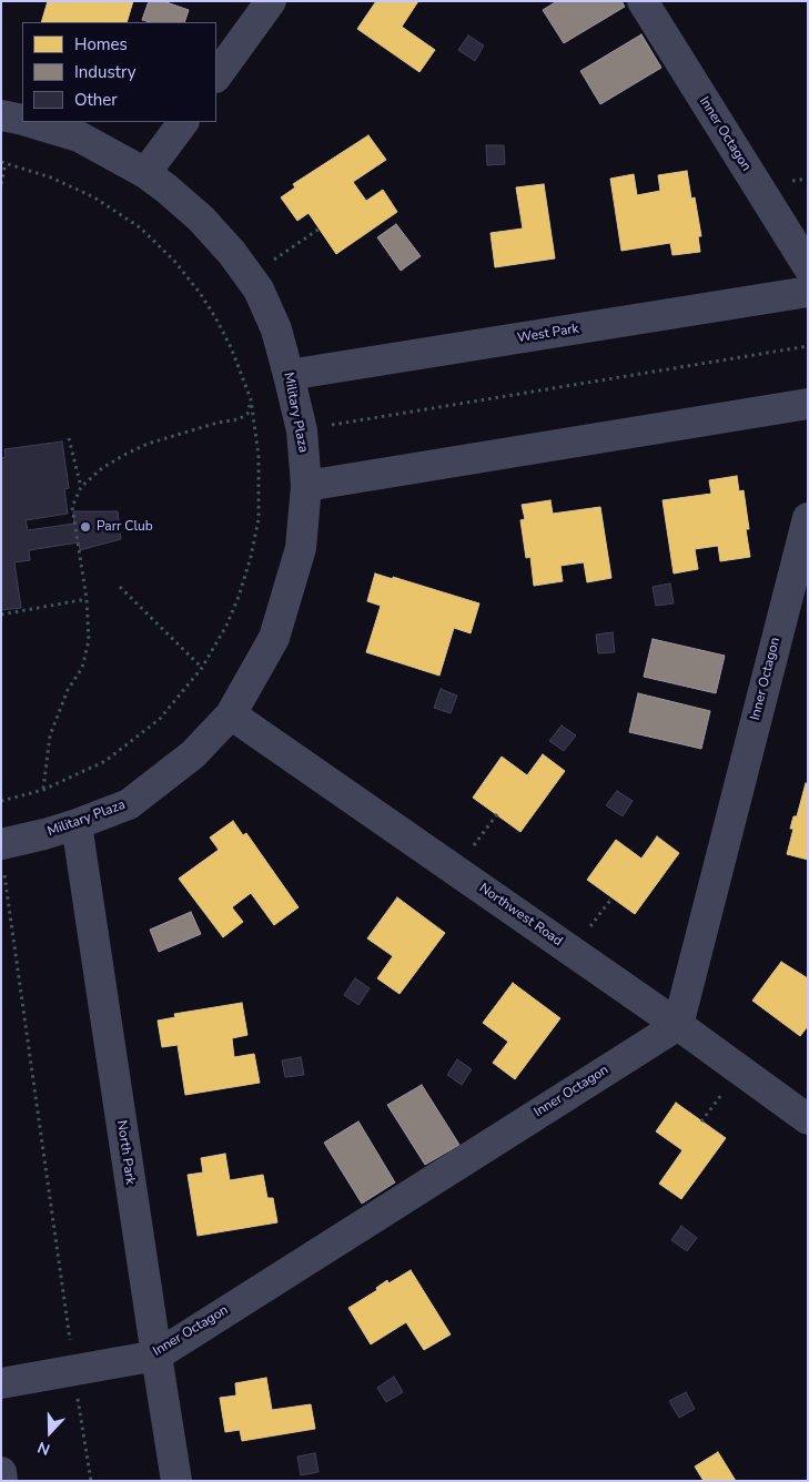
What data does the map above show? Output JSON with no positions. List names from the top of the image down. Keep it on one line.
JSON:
{"streets":{"street":["Inner Octagon","West Park","Military Plaza","Northwest Road","North Park"]},"crossings":[["Inner Octagon","Northwest Road"],["Inner Octagon","North Park"],["West Park","Military Plaza"],["Military Plaza","Northwest Road"],["Military Plaza","North Park"]],"places":["Parr Club"],"legend":["Homes","Industry","Other"],"north":"bottom"}
